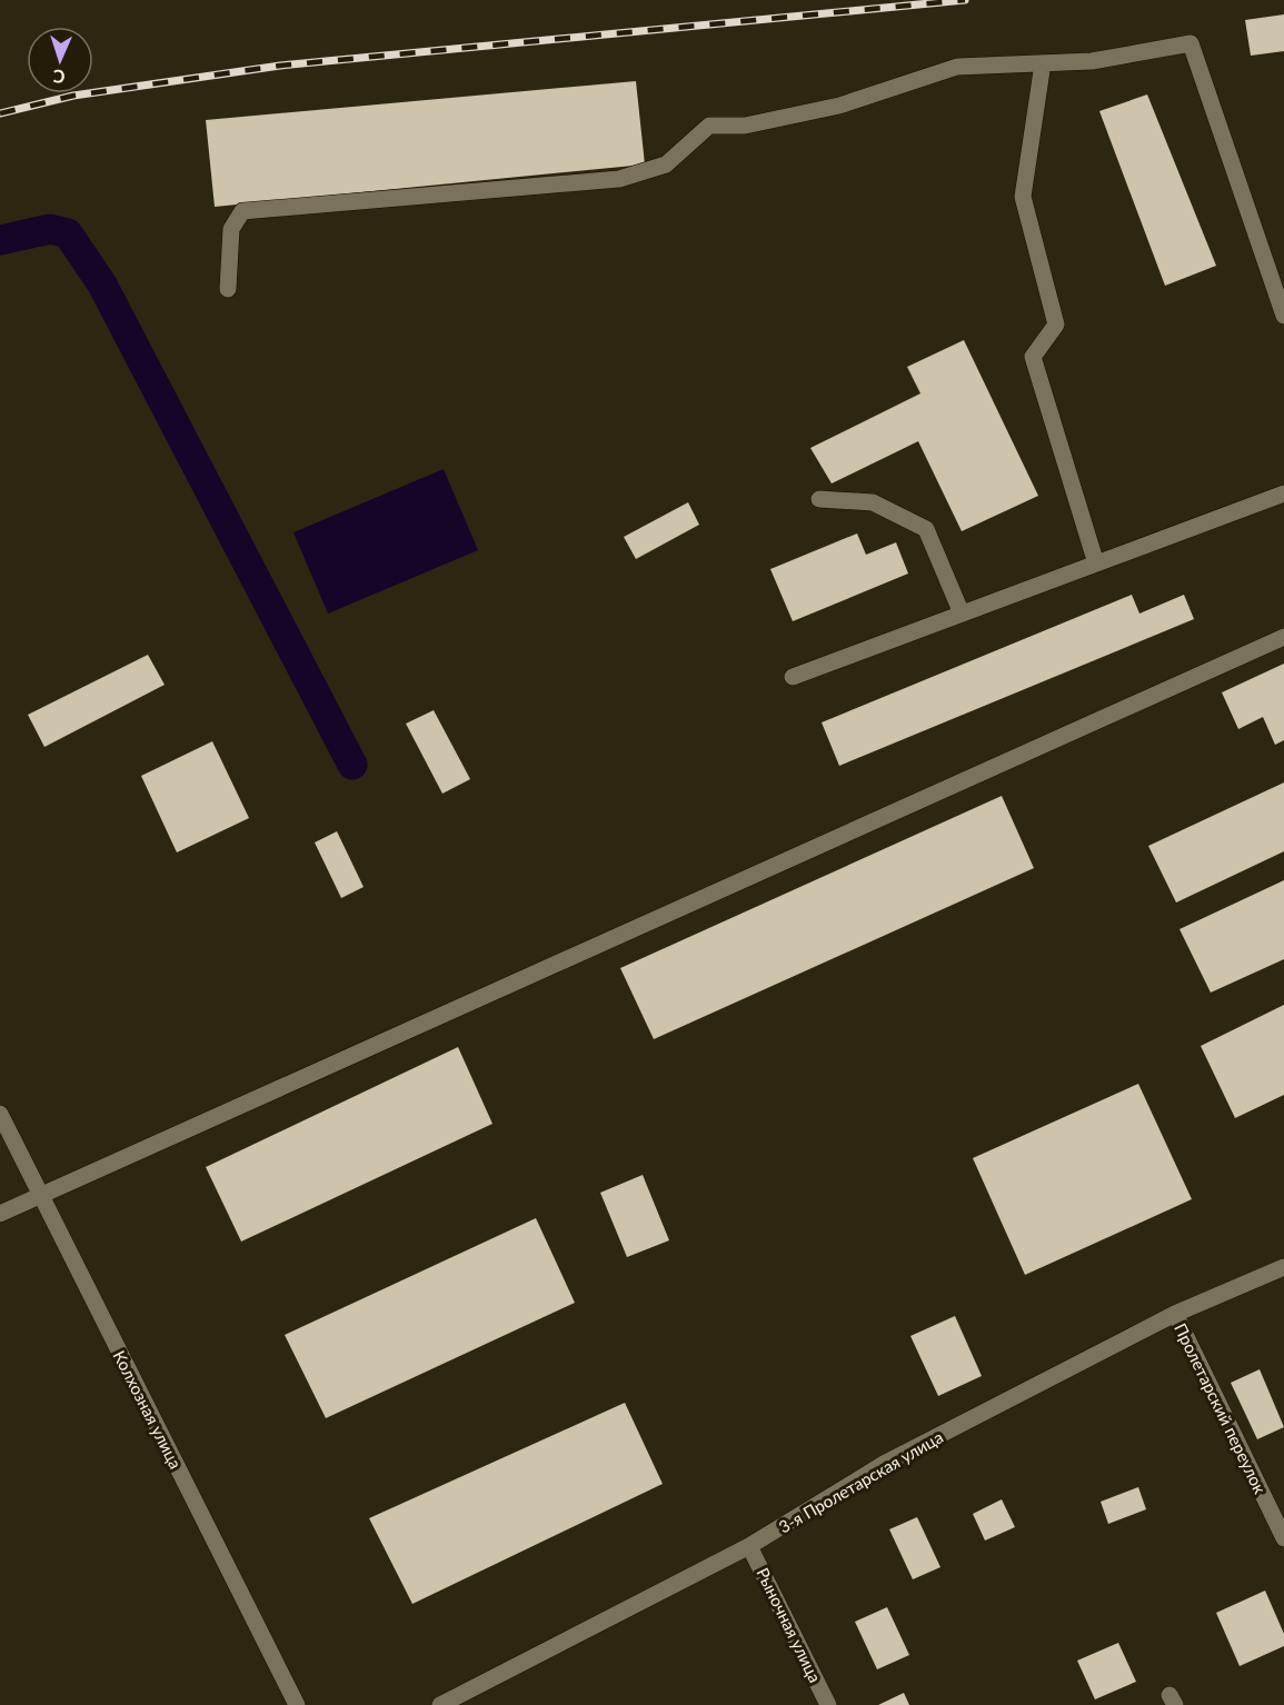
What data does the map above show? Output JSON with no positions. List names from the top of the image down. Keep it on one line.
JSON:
{"streets":{"street":["Пролетарский переулок","Колхозная улица","3-я Пролетарская улица","Рыночная улица"]},"crossings":[["Пролетарский переулок","3-я Пролетарская улица"],["3-я Пролетарская улица","Рыночная улица"]],"north":"bottom"}
